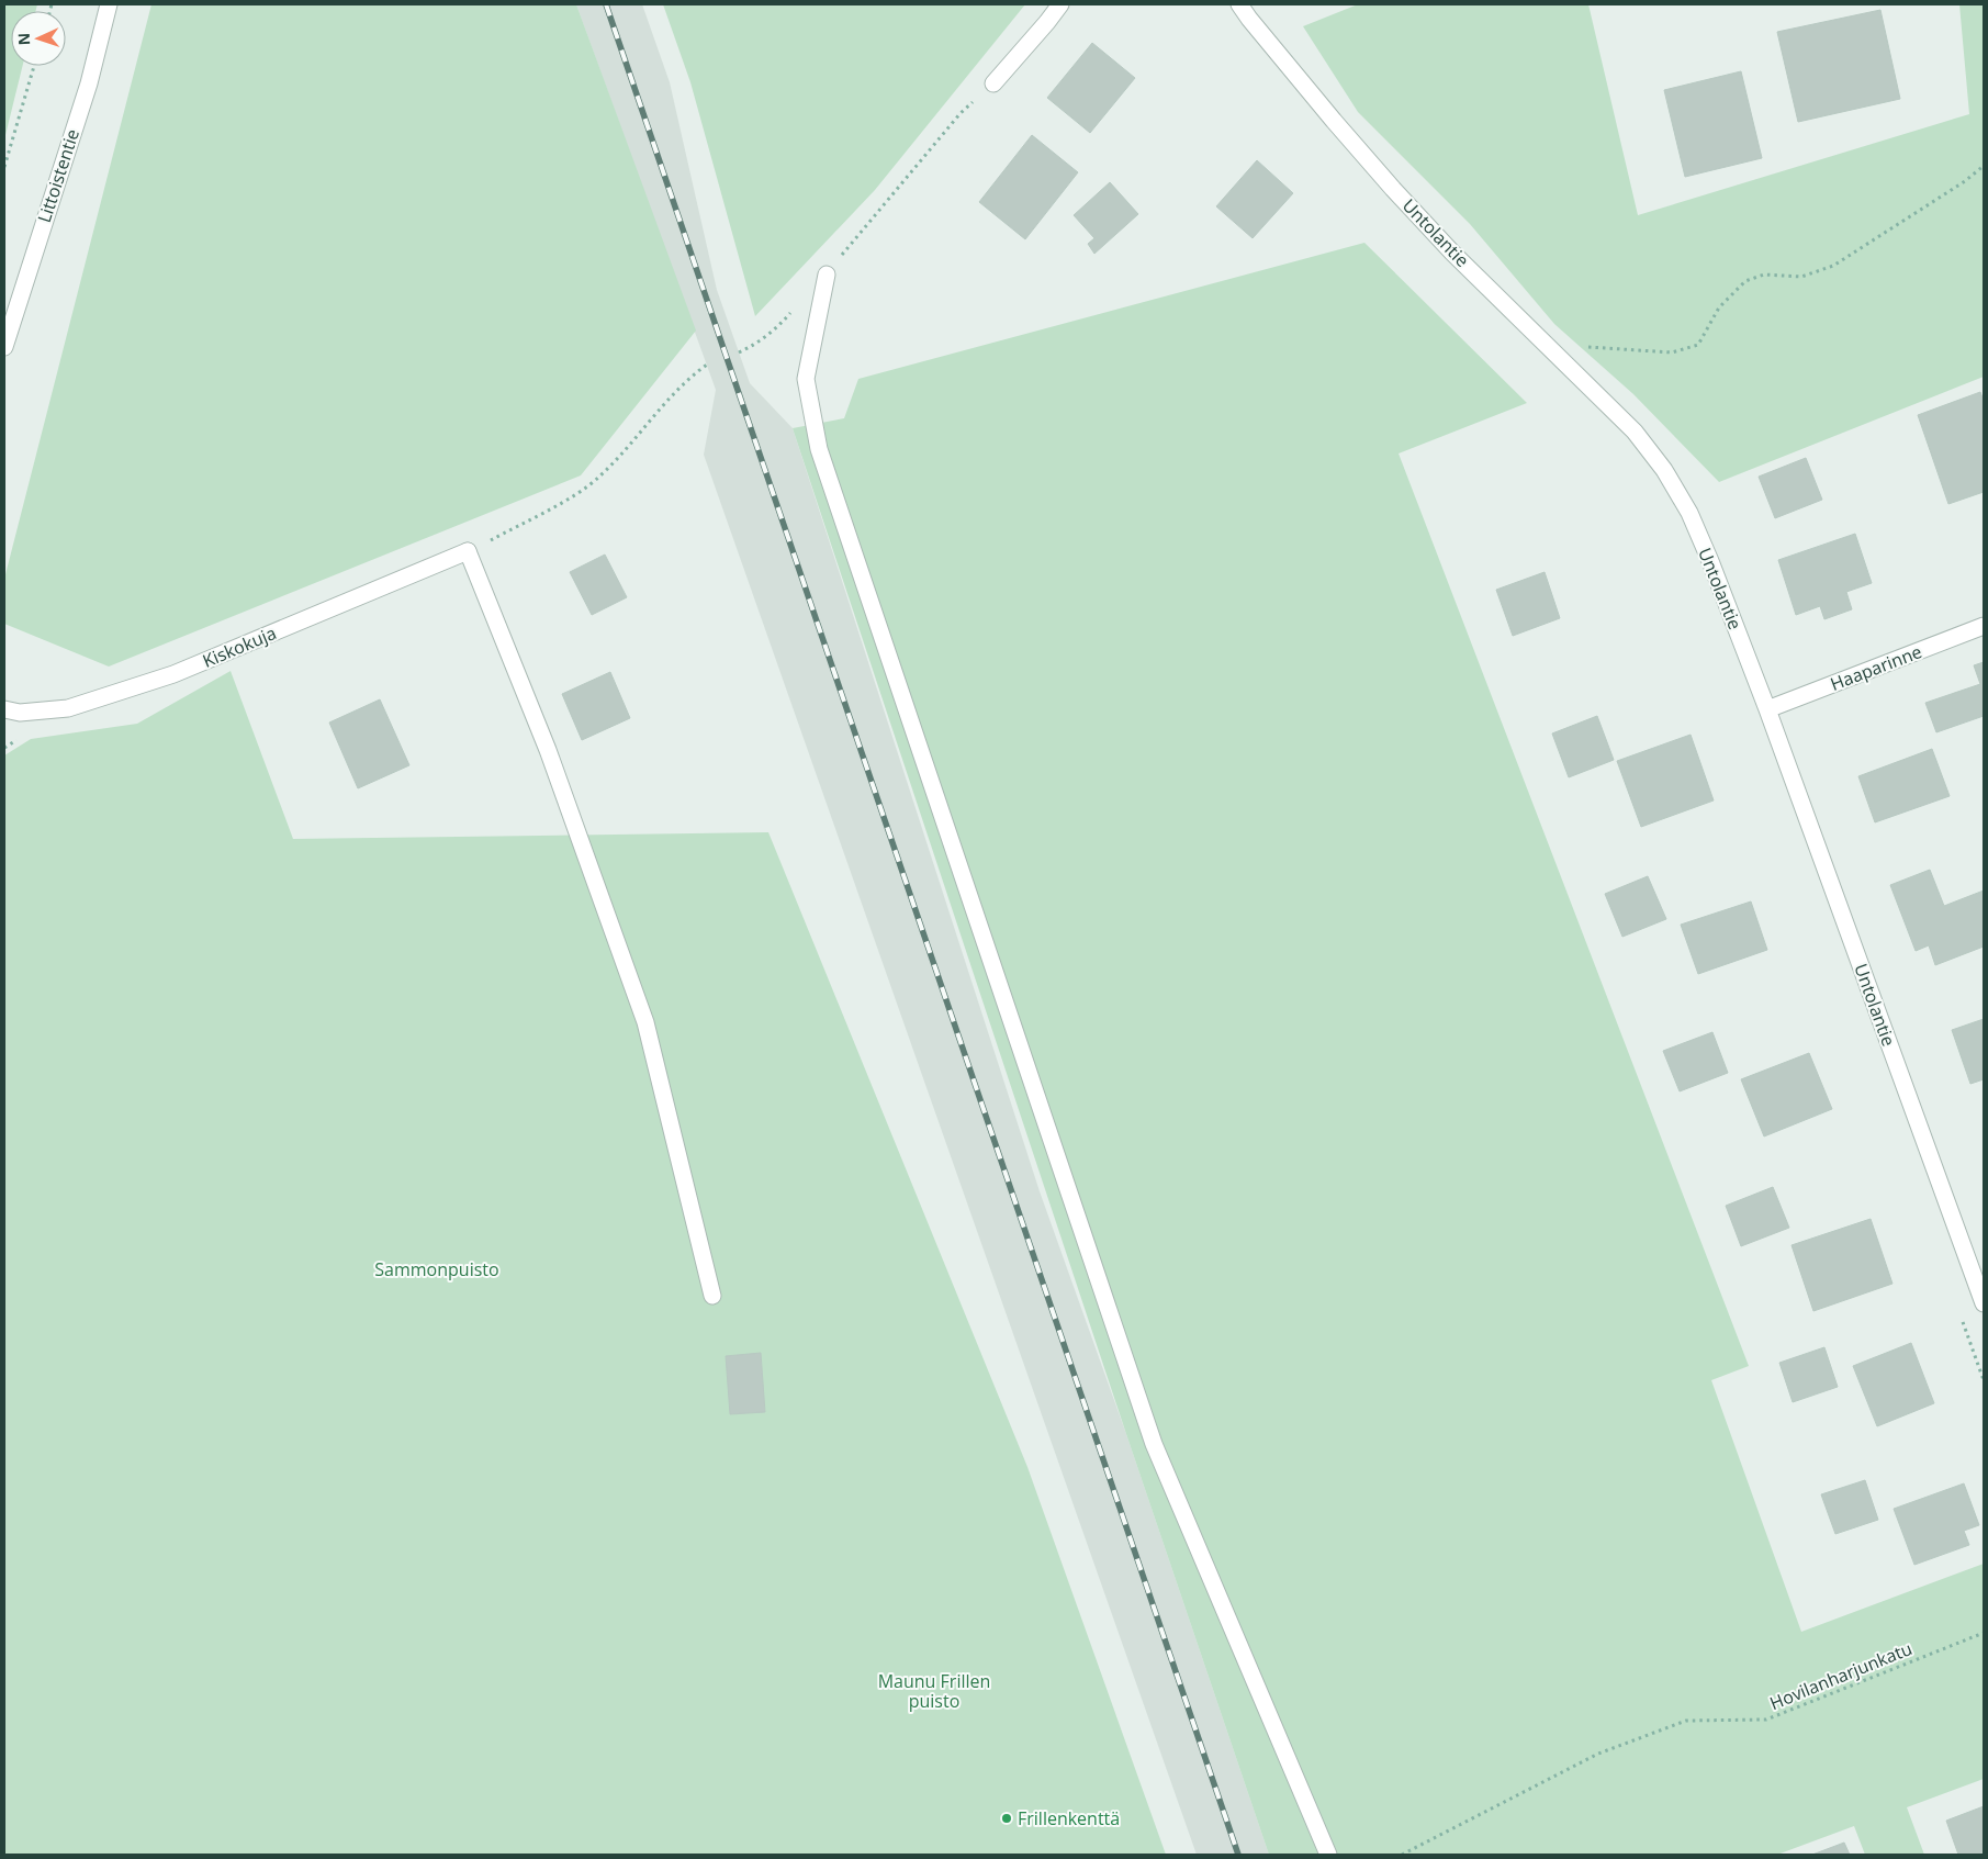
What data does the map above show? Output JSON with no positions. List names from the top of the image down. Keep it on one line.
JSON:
{"streets":{"street":["Littoistentie","Untolantie","Kiskokuja","Haaparinne"],"path":["Hovilanharjunkatu"]},"crossings":[["Untolantie","Haaparinne"]],"parks":["Sammonpuisto","Maunu Frillen puisto"],"places":["Frillenkenttä"],"north":"left"}
